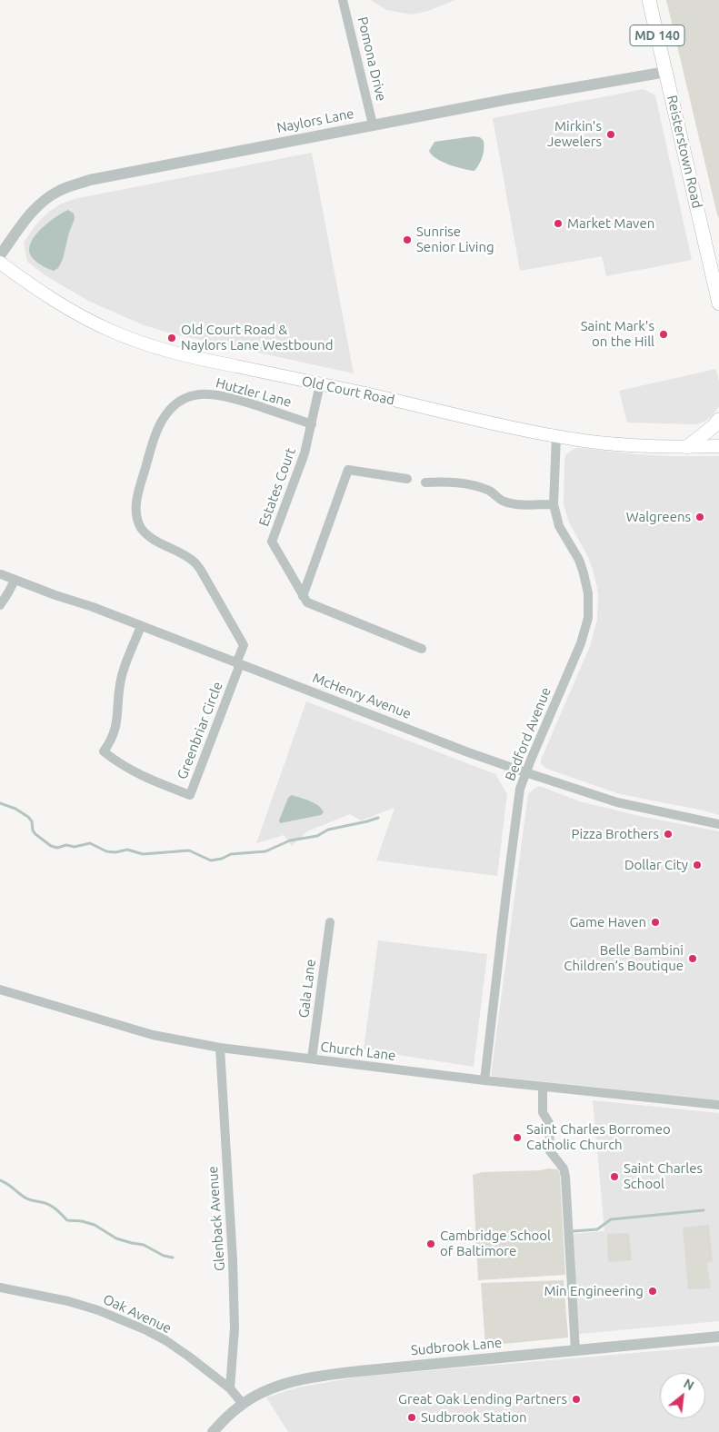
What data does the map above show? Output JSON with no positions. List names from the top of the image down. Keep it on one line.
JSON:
{"streets":{"main road":["MD 140","Reisterstown Road","Old Court Road"],"street":["Pomona Drive","Naylors Lane","Hutzler Lane","Estates Court","McHenry Avenue","Greenbriar Circle","Bedford Avenue","Gala Lane","Church Lane","Glenback Avenue","Oak Avenue","Sudbrook Lane"]},"crossings":[["Pomona Drive","Naylors Lane"],["Naylors Lane","Reisterstown Road"],["Old Court Road","Estates Court"],["Old Court Road","Bedford Avenue"],["Hutzler Lane","Estates Court"],["Hutzler Lane","McHenry Avenue"],["Hutzler Lane","Greenbriar Circle"],["McHenry Avenue","Greenbriar Circle"],["McHenry Avenue","Bedford Avenue"],["Bedford Avenue","Church Lane"],["Gala Lane","Church Lane"],["Church Lane","Glenback Avenue"],["Glenback Avenue","Oak Avenue"],["Oak Avenue","Sudbrook Lane"]],"places":["Mirkin's Jewelers","Market Maven","Sunrise Senior Living","Saint Mark's on the Hill","Old Court Road & Naylors Lane Westbound","Walgreens","Pizza Brothers","Dollar City","Game Haven","Belle Bambini Children’s Boutique","Saint Charles Borromeo Catholic Church","Saint Charles School","Cambridge School of Baltimore","Min Engineering","Great Oak Lending Partners","Sudbrook Station"],"north":"top right"}
